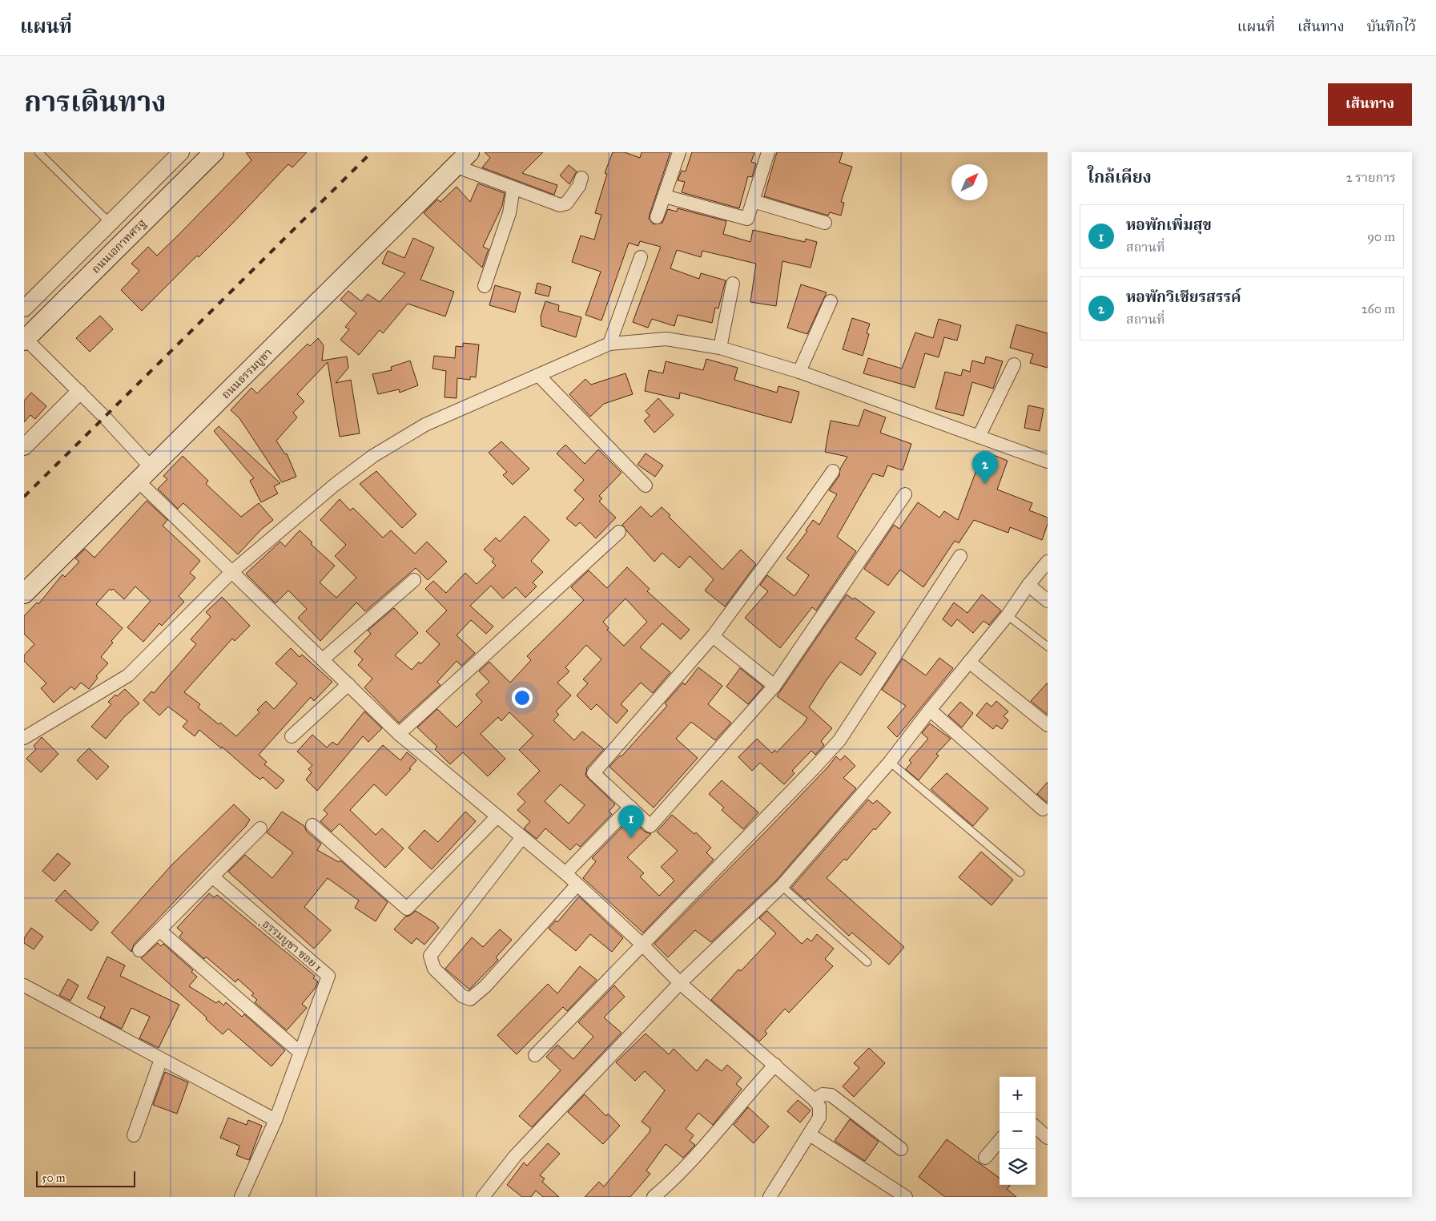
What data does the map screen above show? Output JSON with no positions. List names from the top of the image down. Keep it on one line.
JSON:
{"streets":{"main road":["ถนนเอกาทศรฐ","ถนนธรรมบูชา"],"street":["ุธรรมบูชา ซอย 1"]},"scale_bar":"50 m","north":"top right","page":{"header":"แผนที่","nav":["แผนที่","เส้นทาง","บันทึกไว้"],"title":"การเดินทาง","buttons":"เส้นทาง","heading":["ใกล้เคียง","2 รายการ"],"list":[{"mark":"1","name":"หอพักเพิ่มสุข","note":"สถานที่","value":"90 m"},{"mark":"2","name":"หอพักวิเชียรสรรค์","note":"สถานที่","value":"260 m"}],"pins":["2","1"],"map_buttons":["+","−"],"scale":"50 m"}}
